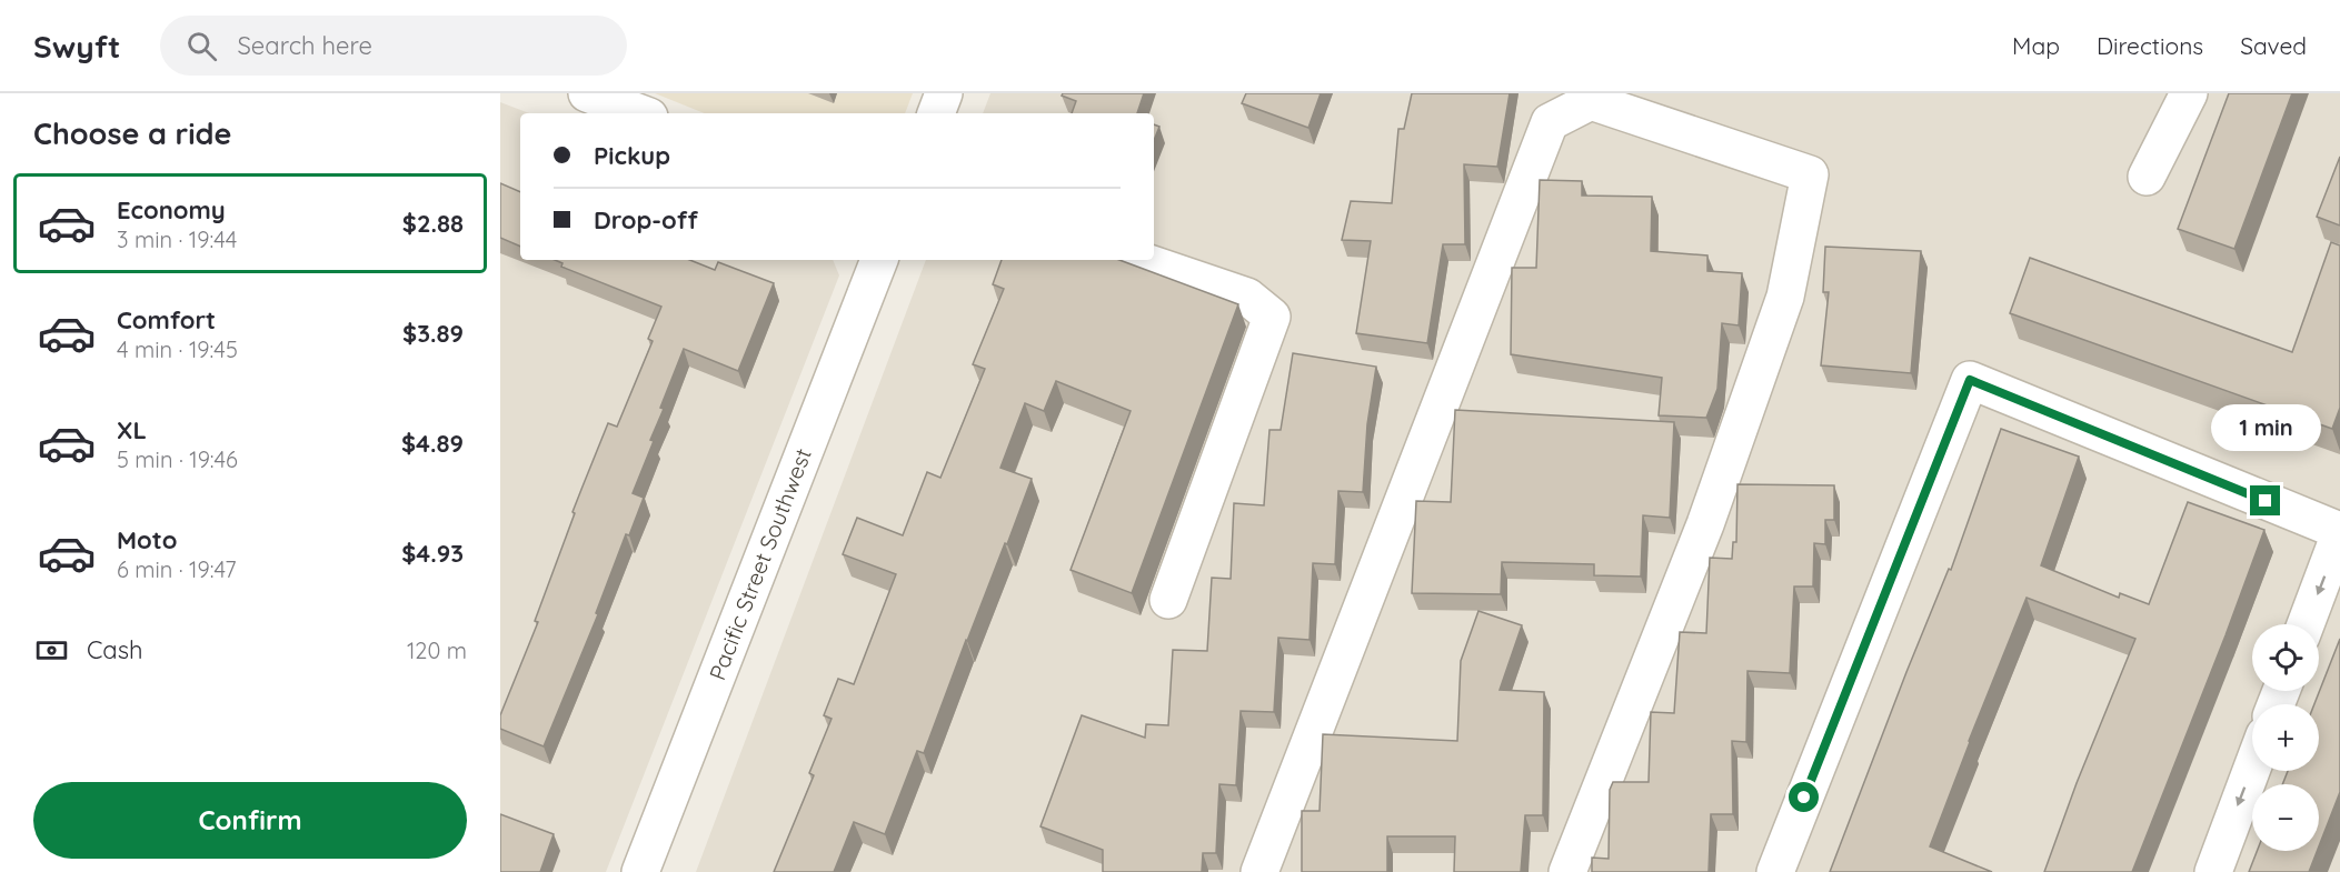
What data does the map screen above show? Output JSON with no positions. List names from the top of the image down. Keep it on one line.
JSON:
{"streets":{"street":["Pacific Street Southwest"]},"page":{"header":"Swyft","search":"Search here","nav":["Map","Directions","Saved"],"heading":"Choose a ride","banner":["Pickup","Drop-off"],"list":[{"name":"Economy","note":"3 min · 19:44","value":"$2.88"},{"name":"Comfort","note":"4 min · 19:45","value":"$3.89"},{"name":"XL","note":"5 min · 19:46","value":"$4.89"},{"name":"Moto","note":"6 min · 19:47","value":"$4.93"}],"bubble":"1 min","pay":["Cash","120 m"],"map_buttons":["+","−"],"buttons":"Confirm"}}
